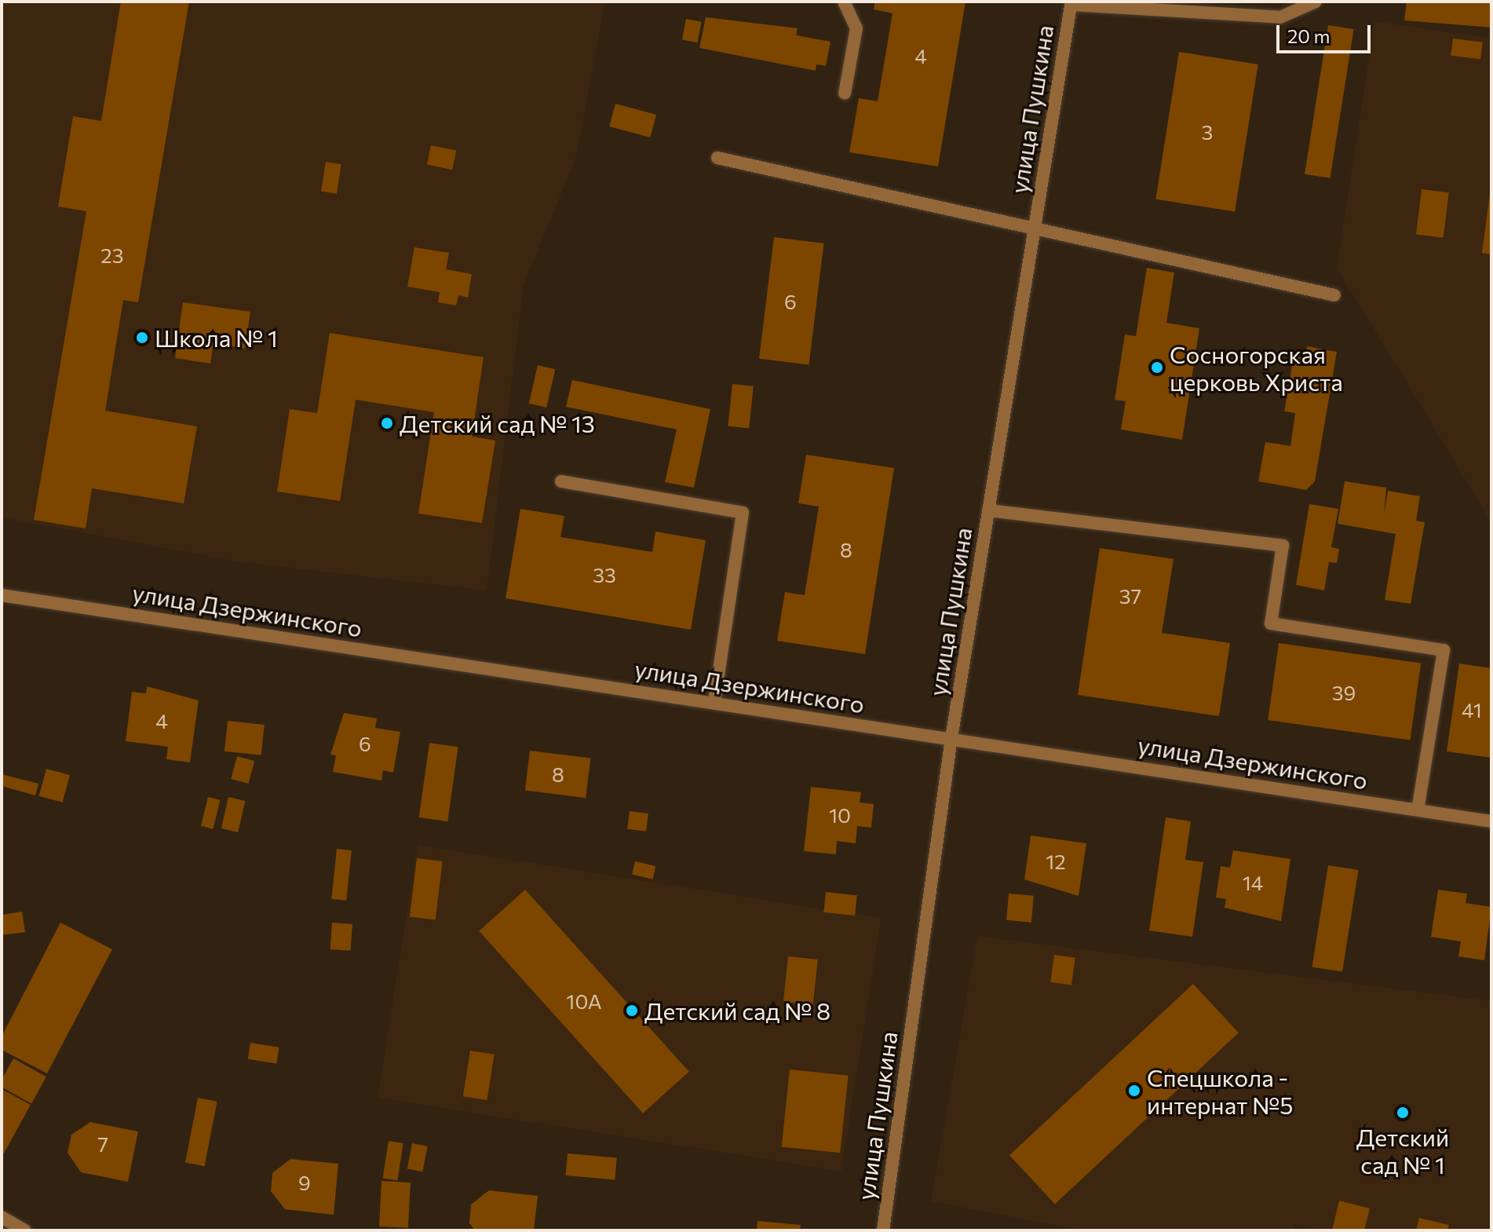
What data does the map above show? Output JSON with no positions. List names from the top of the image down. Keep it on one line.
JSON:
{"streets":{"street":["улица Пушкина","улица Дзержинского"]},"crossings":[["улица Пушкина","улица Дзержинского"]],"places":["Школа № 1","Сосногорская церковь Христа","Детский сад № 13","Детский сад № 8","Спецшкола - интернат №5","Детский сад № 1"],"house_numbers":["4","3","23","6","8","33","37","39","41","4","6","8","10","12","14","10А","7","9"],"scale_bar":"20 m"}
